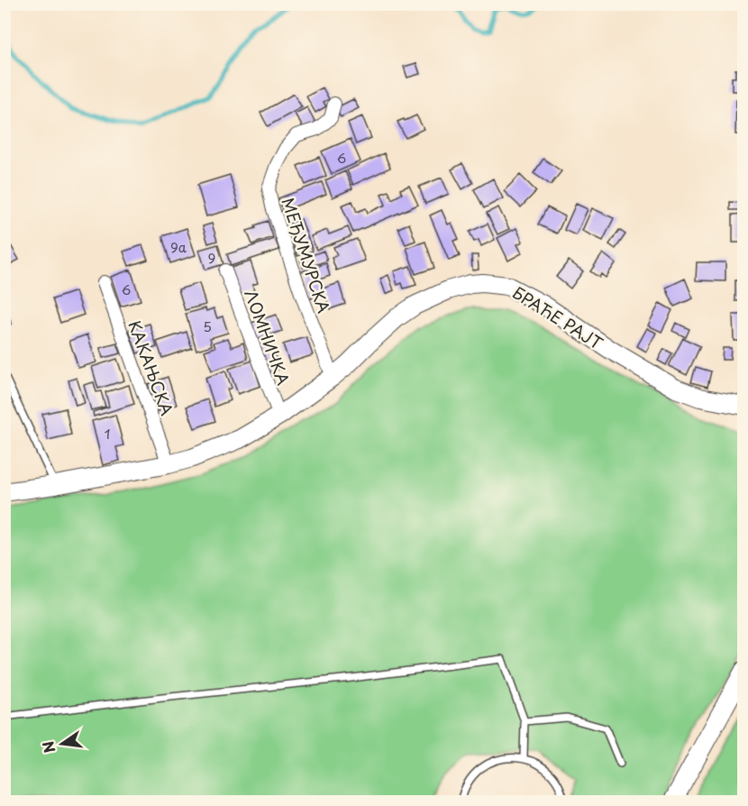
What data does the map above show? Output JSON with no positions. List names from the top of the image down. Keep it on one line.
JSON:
{"streets":{"street":["МЕЂУМУРСКА","БРАЋЕ РАЈТ","ЛОМНИЧКА","КАКАЊСКА"]},"crossings":[["МЕЂУМУРСКА","БРАЋЕ РАЈТ"],["БРАЋЕ РАЈТ","ЛОМНИЧКА"],["БРАЋЕ РАЈТ","КАКАЊСКА"]],"house_numbers":["6","9a","9","6","5","1"],"north":"left"}
